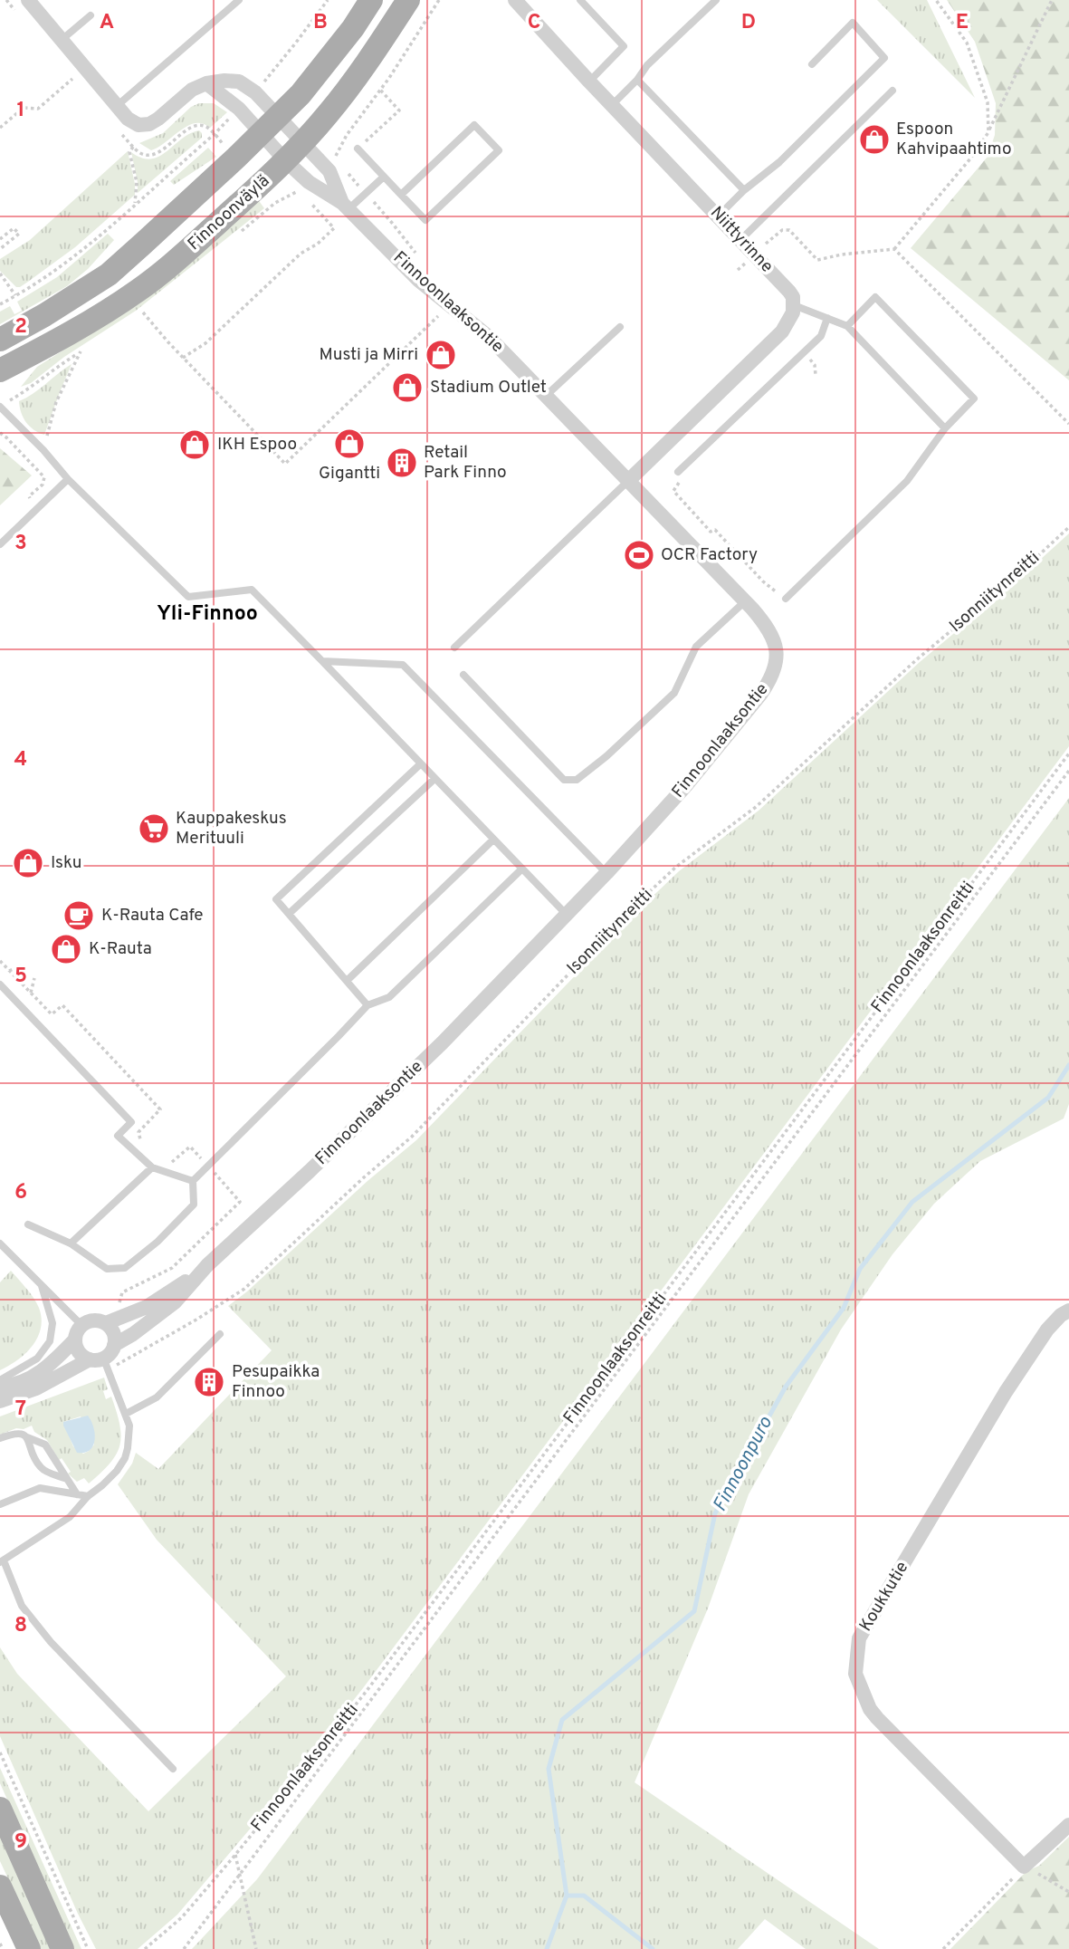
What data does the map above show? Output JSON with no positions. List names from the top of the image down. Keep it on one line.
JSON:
{"streets":{"main road":["Finnoonväylä"],"street":["Niittyrinne","Finnoonlaaksontie","Koukkutie"],"path":["Isonniitynreitti","Finnoonlaaksonreitti"]},"crossings":[["Finnoonväylä","Finnoonlaaksontie"],["Finnoonlaaksontie","Isonniitynreitti"]],"districts":["Yli-Finnoo"],"water":["Finnoonpuro"],"places":{"shop":["Espoon Kahvipaahtimo","Musti ja Mirri","Stadium Outlet","Gigantti","IKH Espoo","Isku","K-Rauta"],"building":["Retail Park Finno","Pesupaikka Finnoo"],"sports":["OCR Factory"],"supermarket":["Kauppakeskus Merituuli"],"cafe":["K-Rauta Cafe"]},"grid":{"columns":["A","B","C","D","E"],"rows":["1","2","3","4","5","6","7","8","9"]}}
